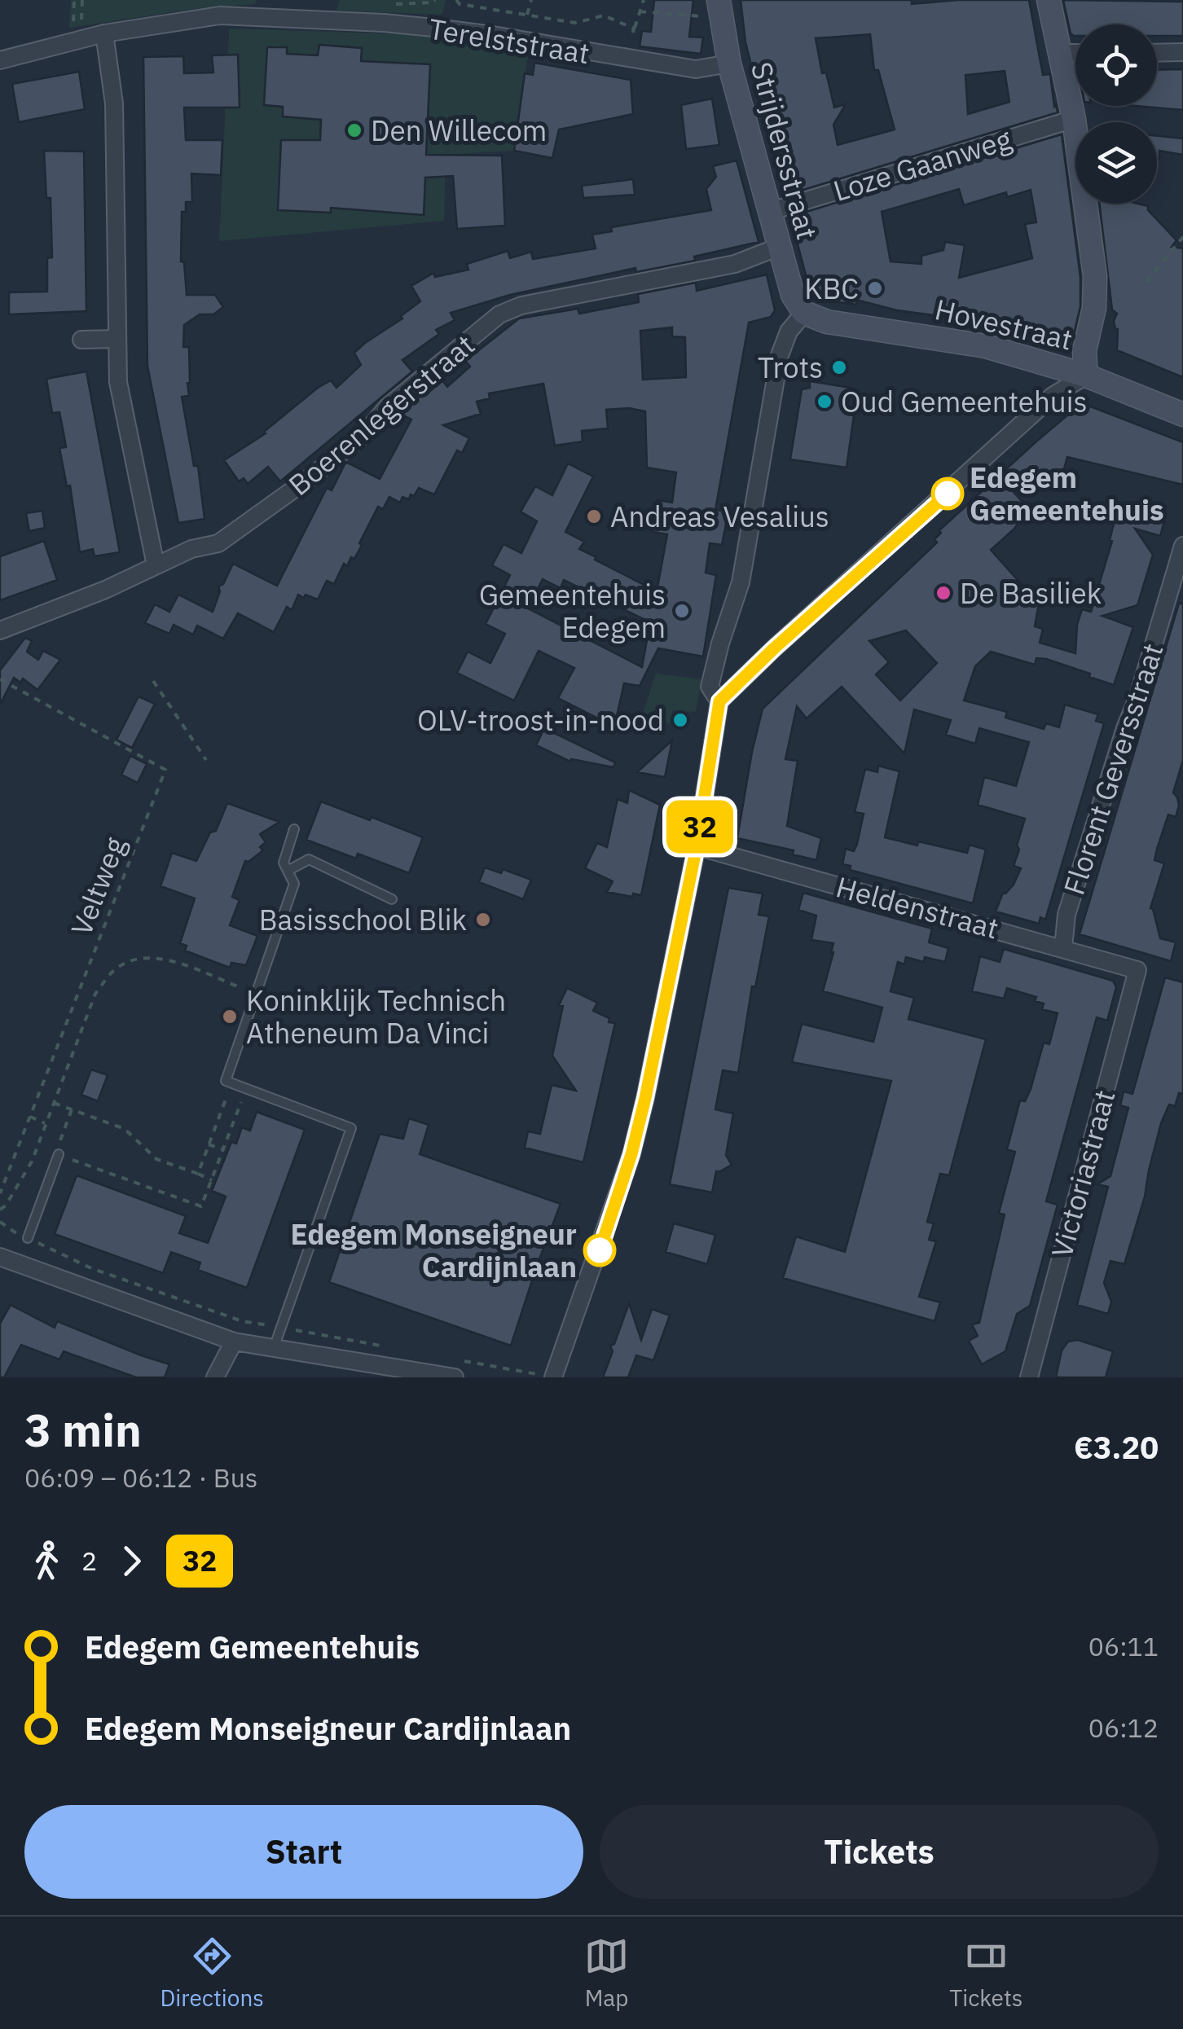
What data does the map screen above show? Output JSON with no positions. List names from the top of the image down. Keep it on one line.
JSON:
{"streets":{"street":["Terelststraat","Strijdersstraat","Loze Gaanweg","Hovestraat","Boerenlegerstraat","Florent Geversstraat","Heldenstraat","Victoriastraat"],"path":["Veltweg"]},"crossings":[["Terelststraat","Strijdersstraat"],["Strijdersstraat","Loze Gaanweg"],["Strijdersstraat","Hovestraat"],["Strijdersstraat","Boerenlegerstraat"],["Florent Geversstraat","Heldenstraat"],["Heldenstraat","Victoriastraat"]],"places":["Den Willecom","KBC","Trots","Oud Gemeentehuis","Edegem Gemeentehuis","Andreas Vesalius","De Basiliek","Gemeentehuis Edegem","OLV-troost-in-nood","Basisschool Blik","Koninklijk Technisch Atheneum Da Vinci","Edegem Monseigneur Cardijnlaan"],"lines":["bus line 32"],"page":{"on_map":"32","heading":["3 min","06:09 – 06:12 · Bus","€3.20"],"legs":["2","32"],"list":[{"name":"Edegem Gemeentehuis","value":"06:11"},{"name":"Edegem Monseigneur Cardijnlaan","value":"06:12"}],"buttons":["Start","Tickets"],"tabs":["Directions","Map","Tickets"]}}
